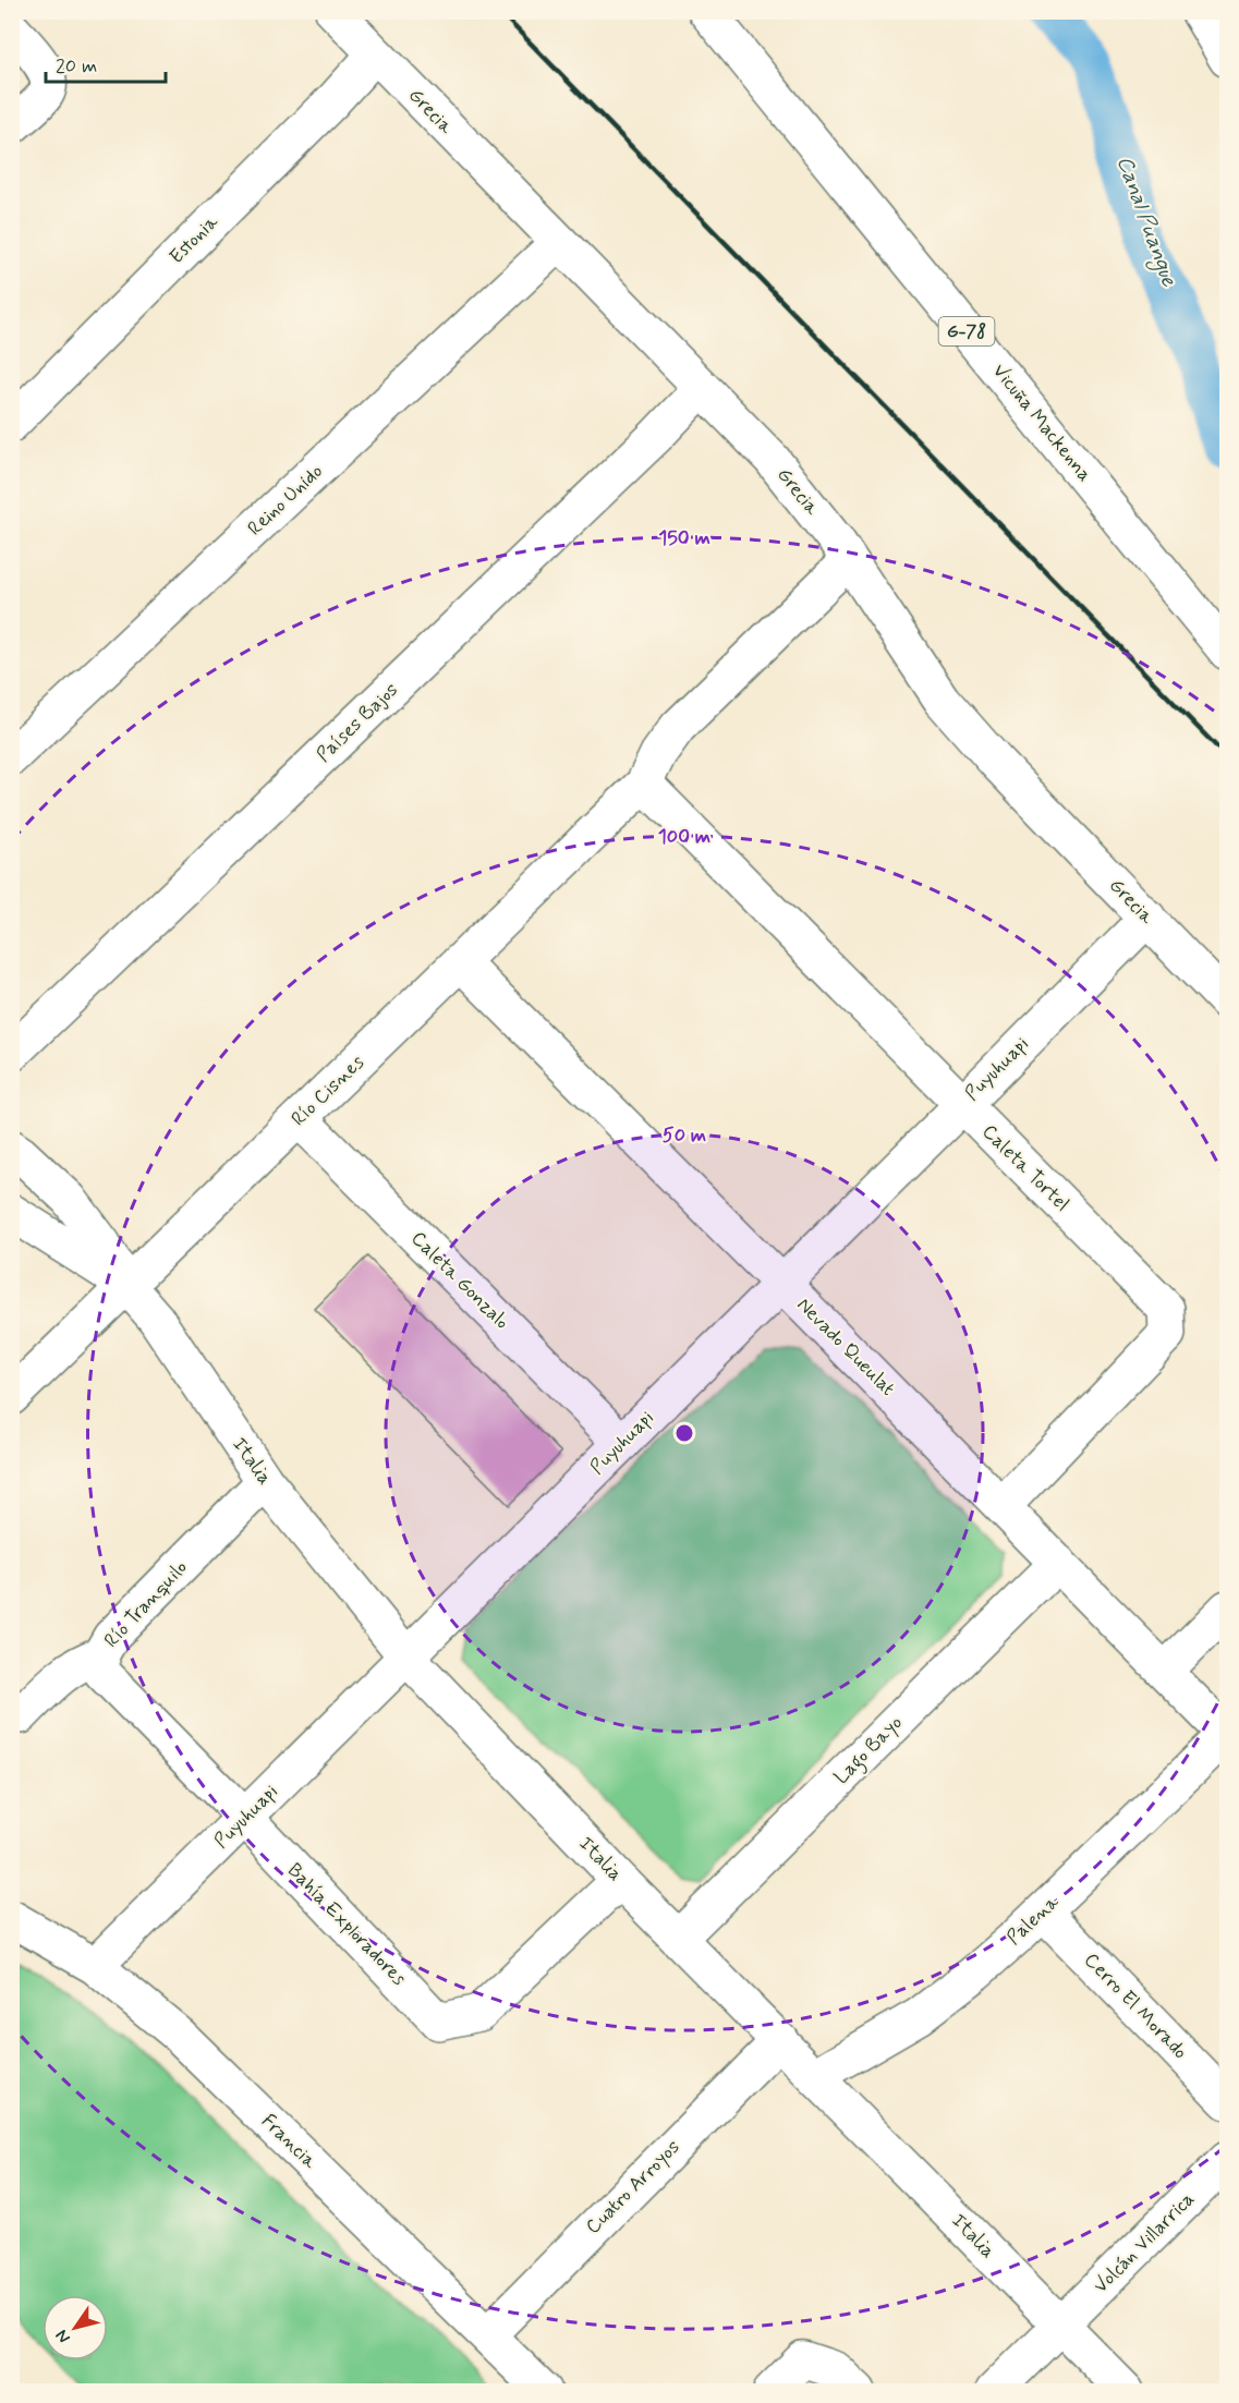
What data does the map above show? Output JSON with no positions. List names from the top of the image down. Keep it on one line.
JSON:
{"streets":{"street":["Grecia","Estonia","G-78","Vicuña Mackenna","Reino Unido","Países Bajos","Puyuhuapi","Río Cisnes","Caleta Tortel","Caleta Gonzalo","Nevado Queulat","Italia","Río Tranquilo","Lago Bayo","Palena","Bahía Exploradores","Cerro El Morado","Francia","Cuatro Arroyos","Volcán Villarrica"]},"crossings":[["Grecia","Estonia"],["Grecia","Reino Unido"],["Grecia","Países Bajos"],["Grecia","Puyuhuapi"],["Grecia","Río Cisnes"],["Puyuhuapi","Caleta Tortel"],["Puyuhuapi","Caleta Gonzalo"],["Puyuhuapi","Nevado Queulat"],["Puyuhuapi","Italia"],["Puyuhuapi","Bahía Exploradores"],["Puyuhuapi","Francia"],["Río Cisnes","Caleta Tortel"],["Río Cisnes","Caleta Gonzalo"],["Río Cisnes","Nevado Queulat"],["Río Cisnes","Italia"],["Caleta Tortel","Nevado Queulat"],["Nevado Queulat","Lago Bayo"],["Nevado Queulat","Palena"],["Italia","Río Tranquilo"],["Italia","Lago Bayo"],["Italia","Palena"],["Italia","Bahía Exploradores"],["Italia","Cuatro Arroyos"],["Italia","Volcán Villarrica"],["Río Tranquilo","Bahía Exploradores"],["Palena","Cerro El Morado"],["Francia","Cuatro Arroyos"]],"water":["Canal Puangue"],"scale_bar":"20 m","north":"bottom left","rings":["150 m","100 m","50 m"]}
